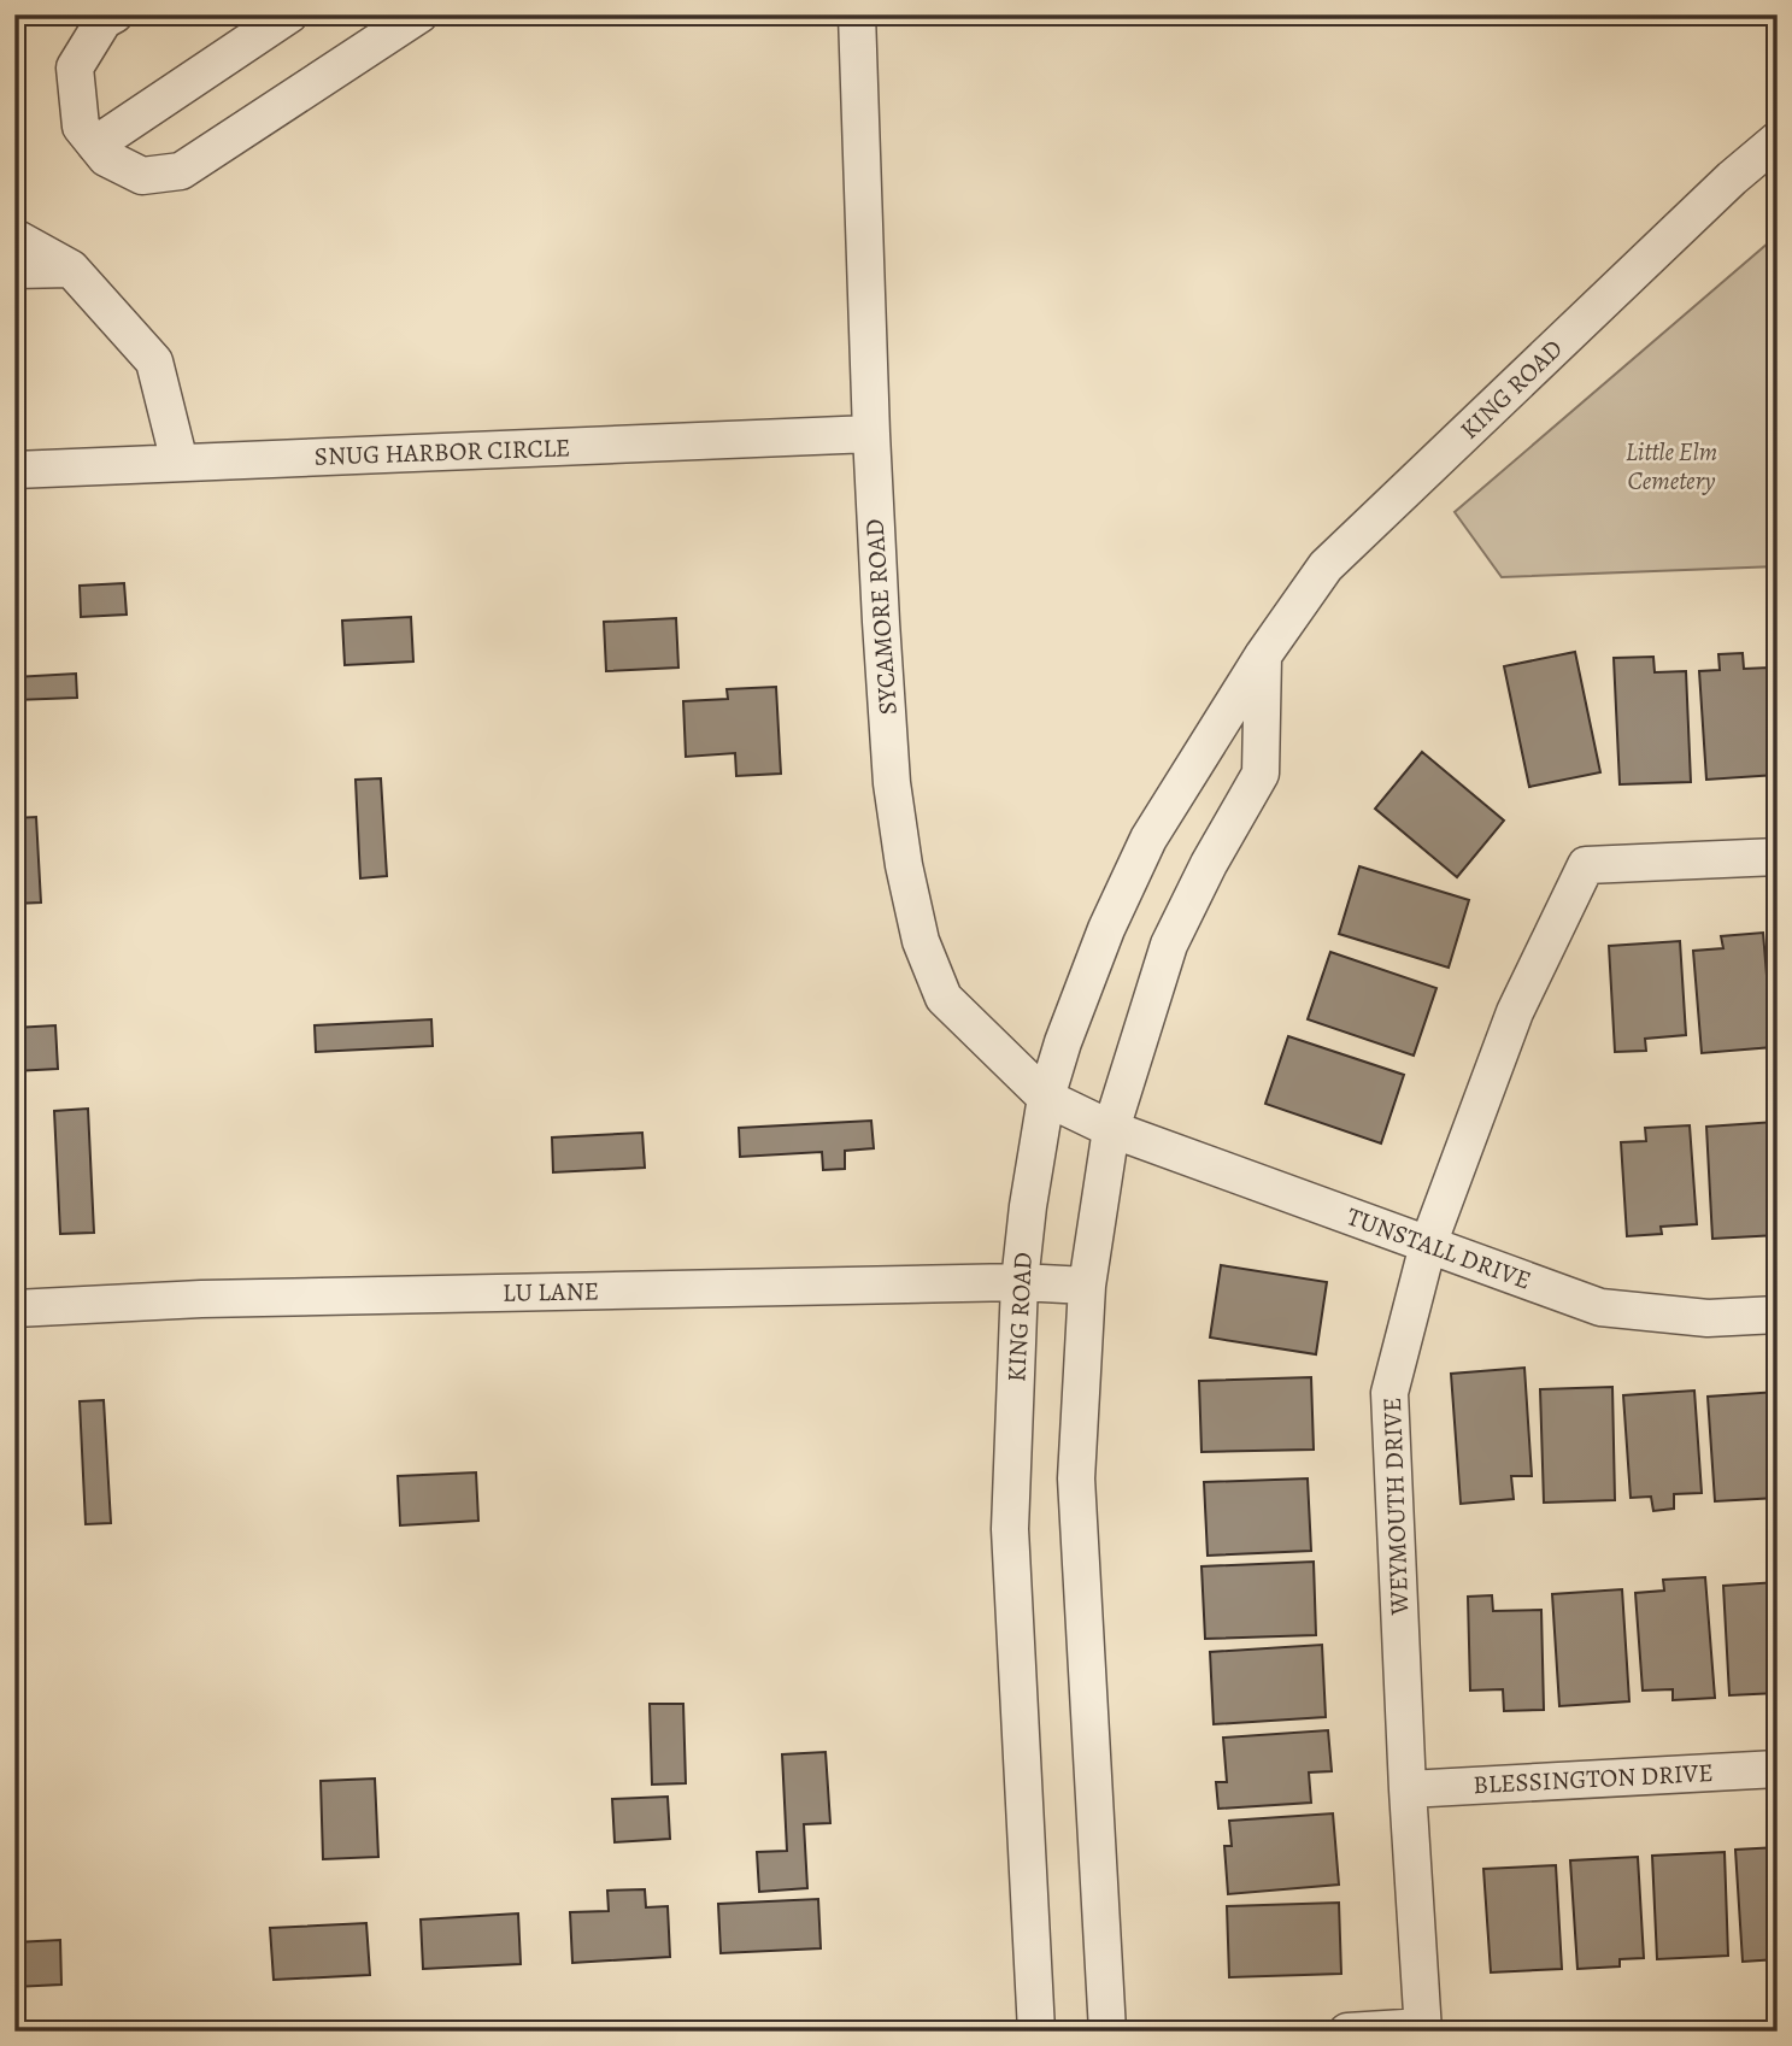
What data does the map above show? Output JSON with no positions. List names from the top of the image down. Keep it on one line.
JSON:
{"streets":{"street":["KING ROAD","SNUG HARBOR CIRCLE","SYCAMORE ROAD","TUNSTALL DRIVE","LU LANE","WEYMOUTH DRIVE","BLESSINGTON DRIVE"]},"crossings":[["KING ROAD","SYCAMORE ROAD"],["KING ROAD","LU LANE"],["SNUG HARBOR CIRCLE","SYCAMORE ROAD"],["SYCAMORE ROAD","TUNSTALL DRIVE"],["TUNSTALL DRIVE","WEYMOUTH DRIVE"],["WEYMOUTH DRIVE","BLESSINGTON DRIVE"]],"parks":["Little Elm Cemetery"]}
